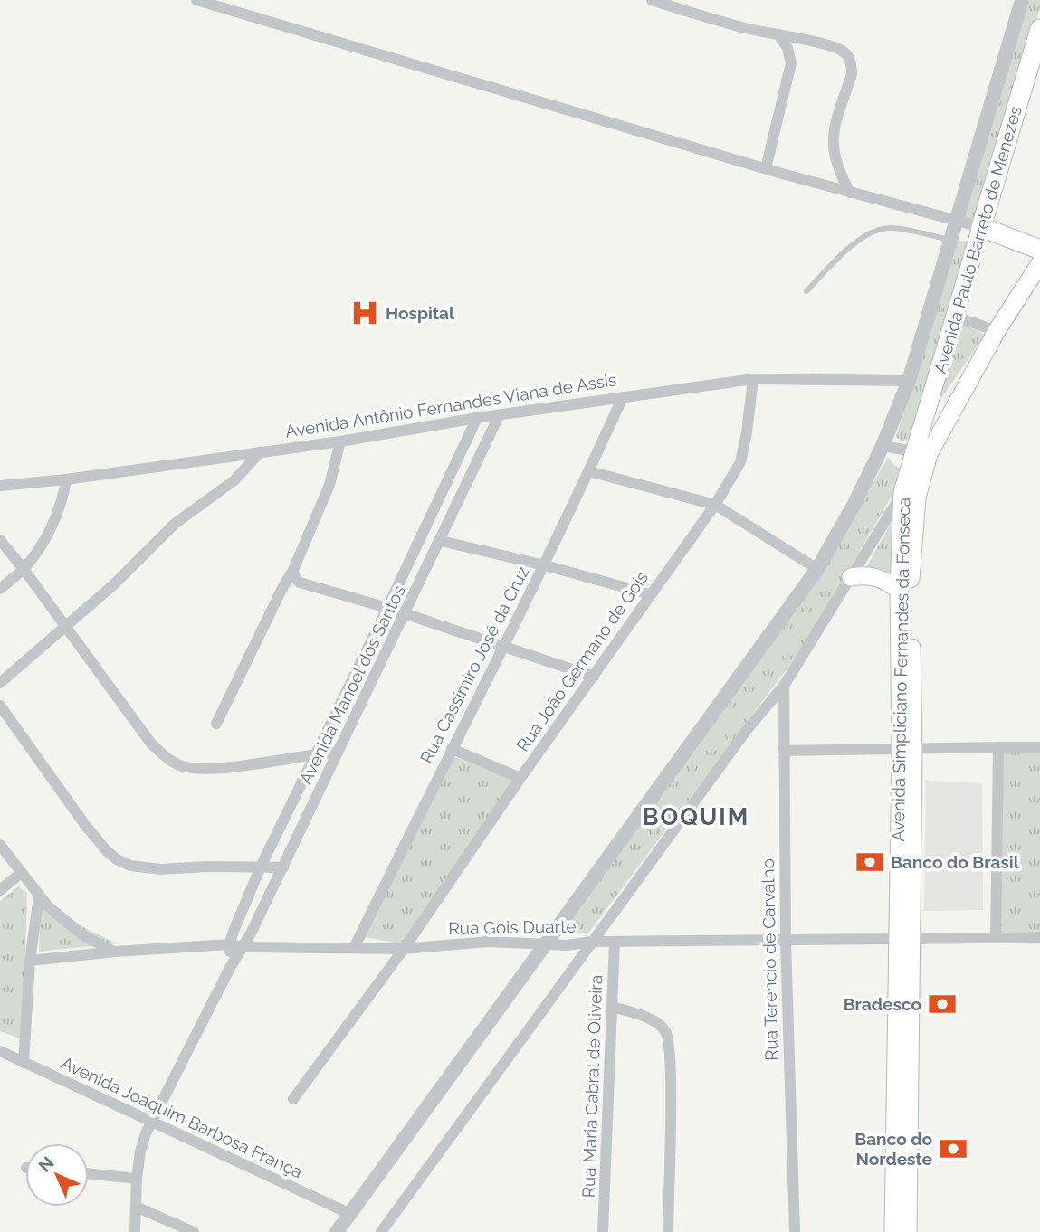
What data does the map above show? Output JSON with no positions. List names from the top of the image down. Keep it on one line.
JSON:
{"streets":{"main road":["Avenida Paulo Barreto de Menezes","Avenida Simpliciano Fernandes da Fonseca"],"street":["Avenida Antônio Fernandes Viana de Assis","Rua João Germano de Gois","Rua Cassimiro José da Cruz","Avenida Manoel dos Santos","Rua Gois Duarte","Rua Terencio de Carvalho","Rua Maria Cabral de Oliveira","Avenida Joaquim Barbosa França"]},"crossings":[["Avenida Paulo Barreto de Menezes","Avenida Simpliciano Fernandes da Fonseca"],["Avenida Antônio Fernandes Viana de Assis","Rua João Germano de Gois"],["Avenida Antônio Fernandes Viana de Assis","Rua Cassimiro José da Cruz"],["Avenida Antônio Fernandes Viana de Assis","Avenida Manoel dos Santos"],["Rua João Germano de Gois","Rua Gois Duarte"],["Rua Cassimiro José da Cruz","Rua Gois Duarte"],["Avenida Simpliciano Fernandes da Fonseca","Rua Gois Duarte"],["Avenida Manoel dos Santos","Rua Gois Duarte"],["Avenida Manoel dos Santos","Avenida Joaquim Barbosa França"],["Rua Gois Duarte","Rua Terencio de Carvalho"],["Rua Gois Duarte","Rua Maria Cabral de Oliveira"]],"districts":["BOQUIM"],"places":{"hospital":["Hospital"],"bank":["Banco do Brasil","Bradesco","Banco do Nordeste"]},"north":"top left"}
